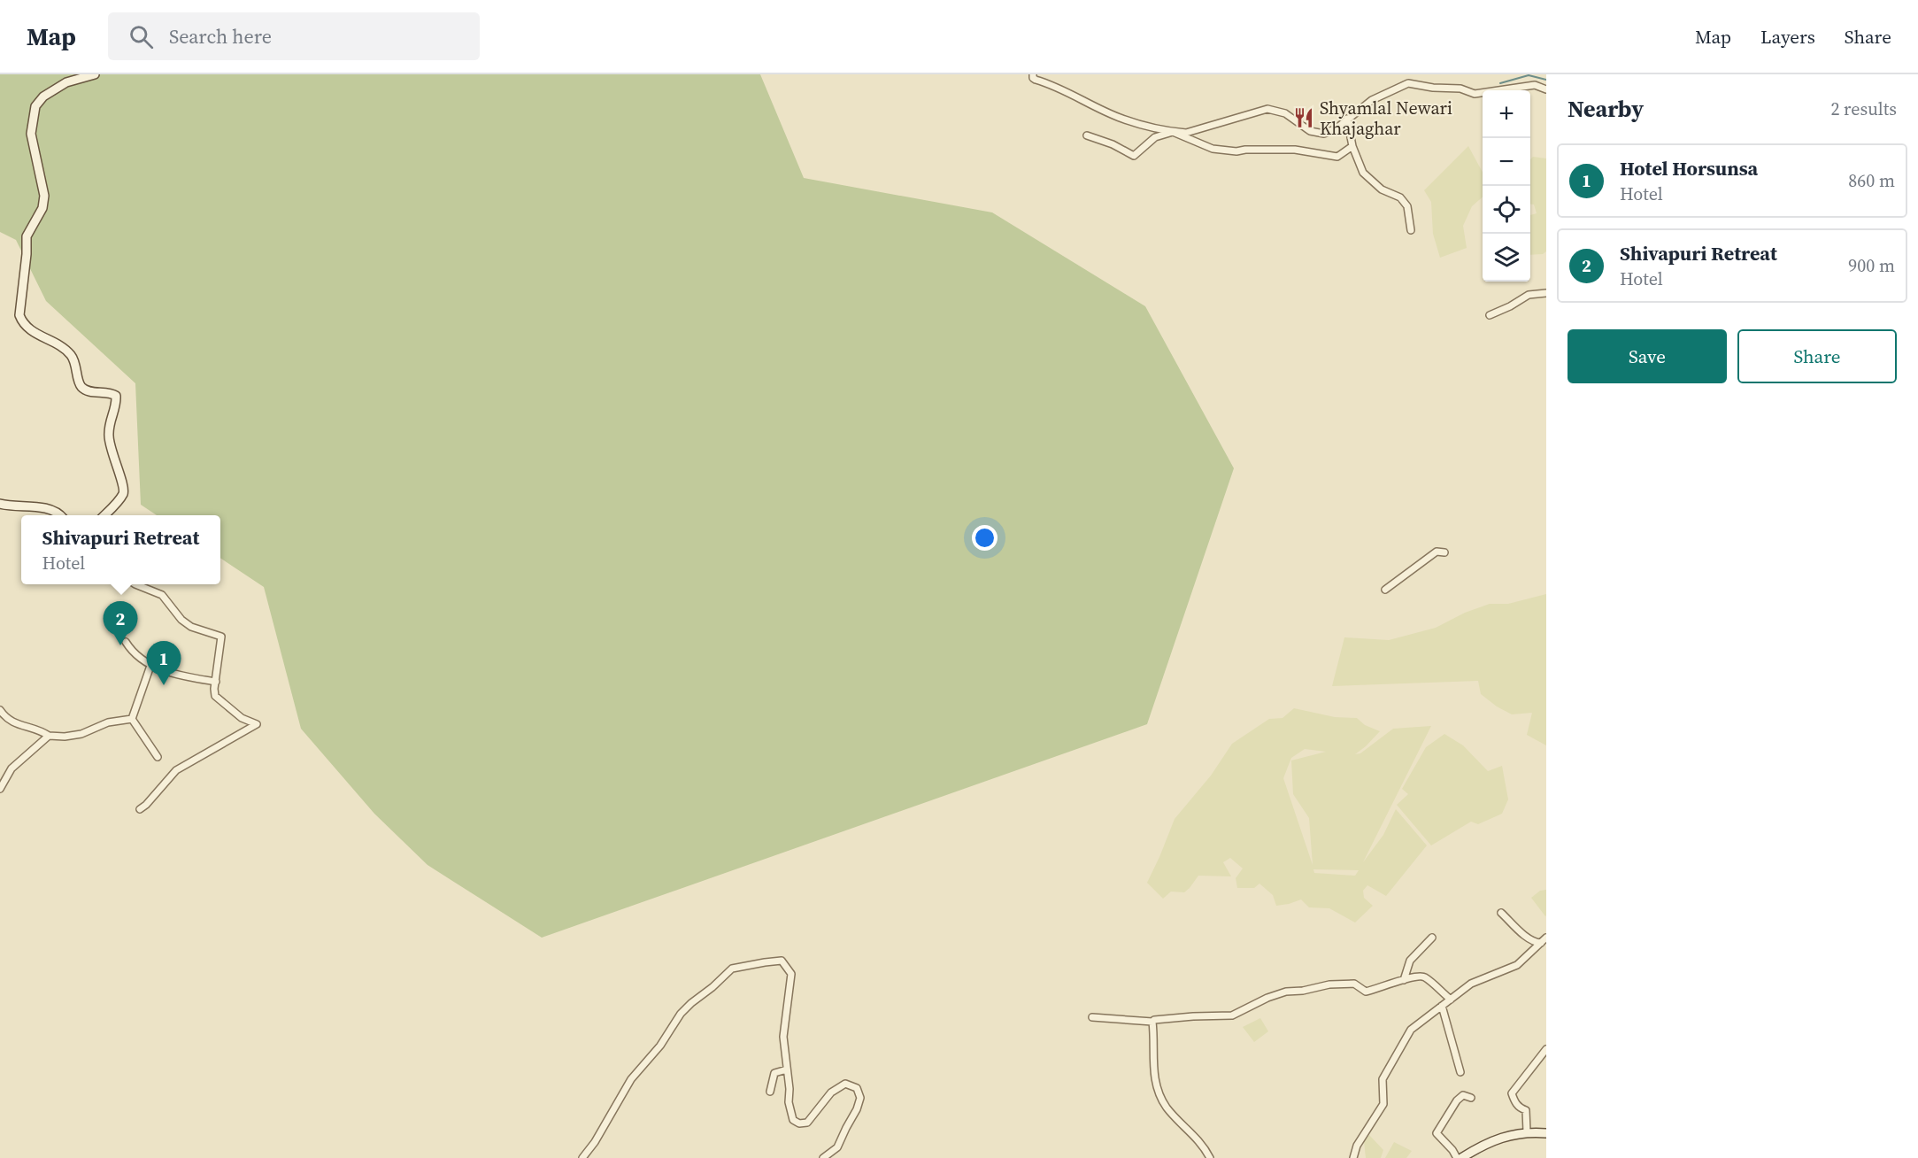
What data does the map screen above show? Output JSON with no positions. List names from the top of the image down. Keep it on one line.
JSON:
{"places":{"restaurant":["Shyamlal Newari Khajaghar"]},"page":{"header":"Map","search":"Search here","nav":["Map","Layers","Share"],"heading":["Nearby","2 results"],"map_buttons":["+","−"],"list":[{"mark":"1","name":"Hotel Horsunsa","note":"Hotel","value":"860 m"},{"mark":"2","name":"Shivapuri Retreat","note":"Hotel","value":"900 m"}],"buttons":["Save","Share"],"popup":["Shivapuri Retreat","Hotel"],"pins":["2","1"]}}
